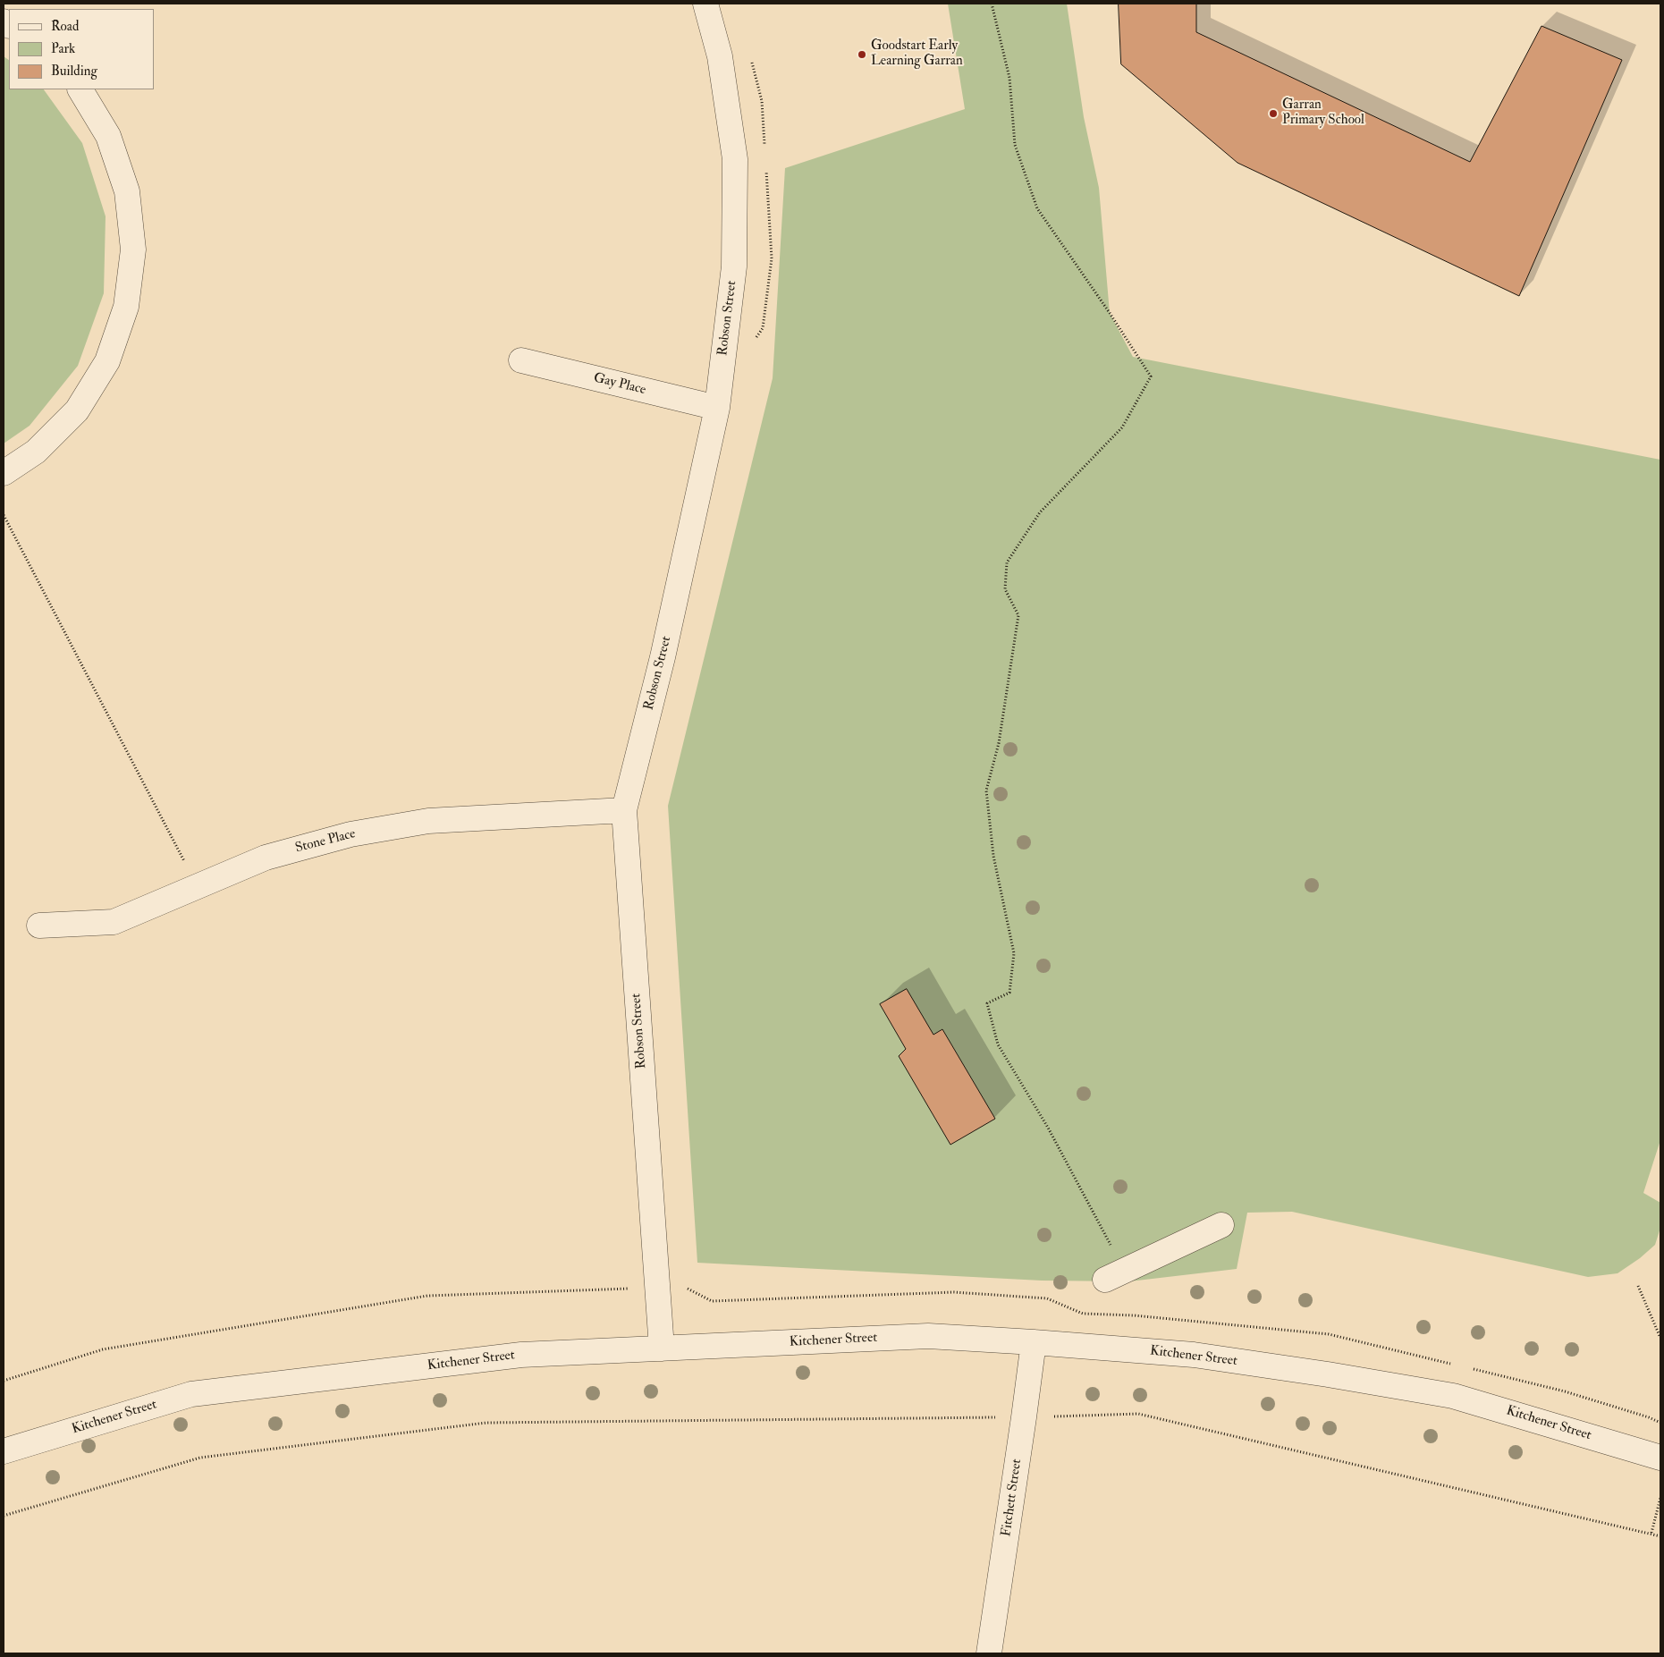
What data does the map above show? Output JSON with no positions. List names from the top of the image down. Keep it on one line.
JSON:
{"streets":{"street":["Robson Street","Gay Place","Stone Place","Kitchener Street","Fitchett Street"]},"crossings":[["Robson Street","Gay Place"],["Robson Street","Stone Place"],["Robson Street","Kitchener Street"],["Kitchener Street","Fitchett Street"]],"places":["Goodstart Early Learning Garran","Garran Primary School"],"legend":["Road","Park","Building"]}
